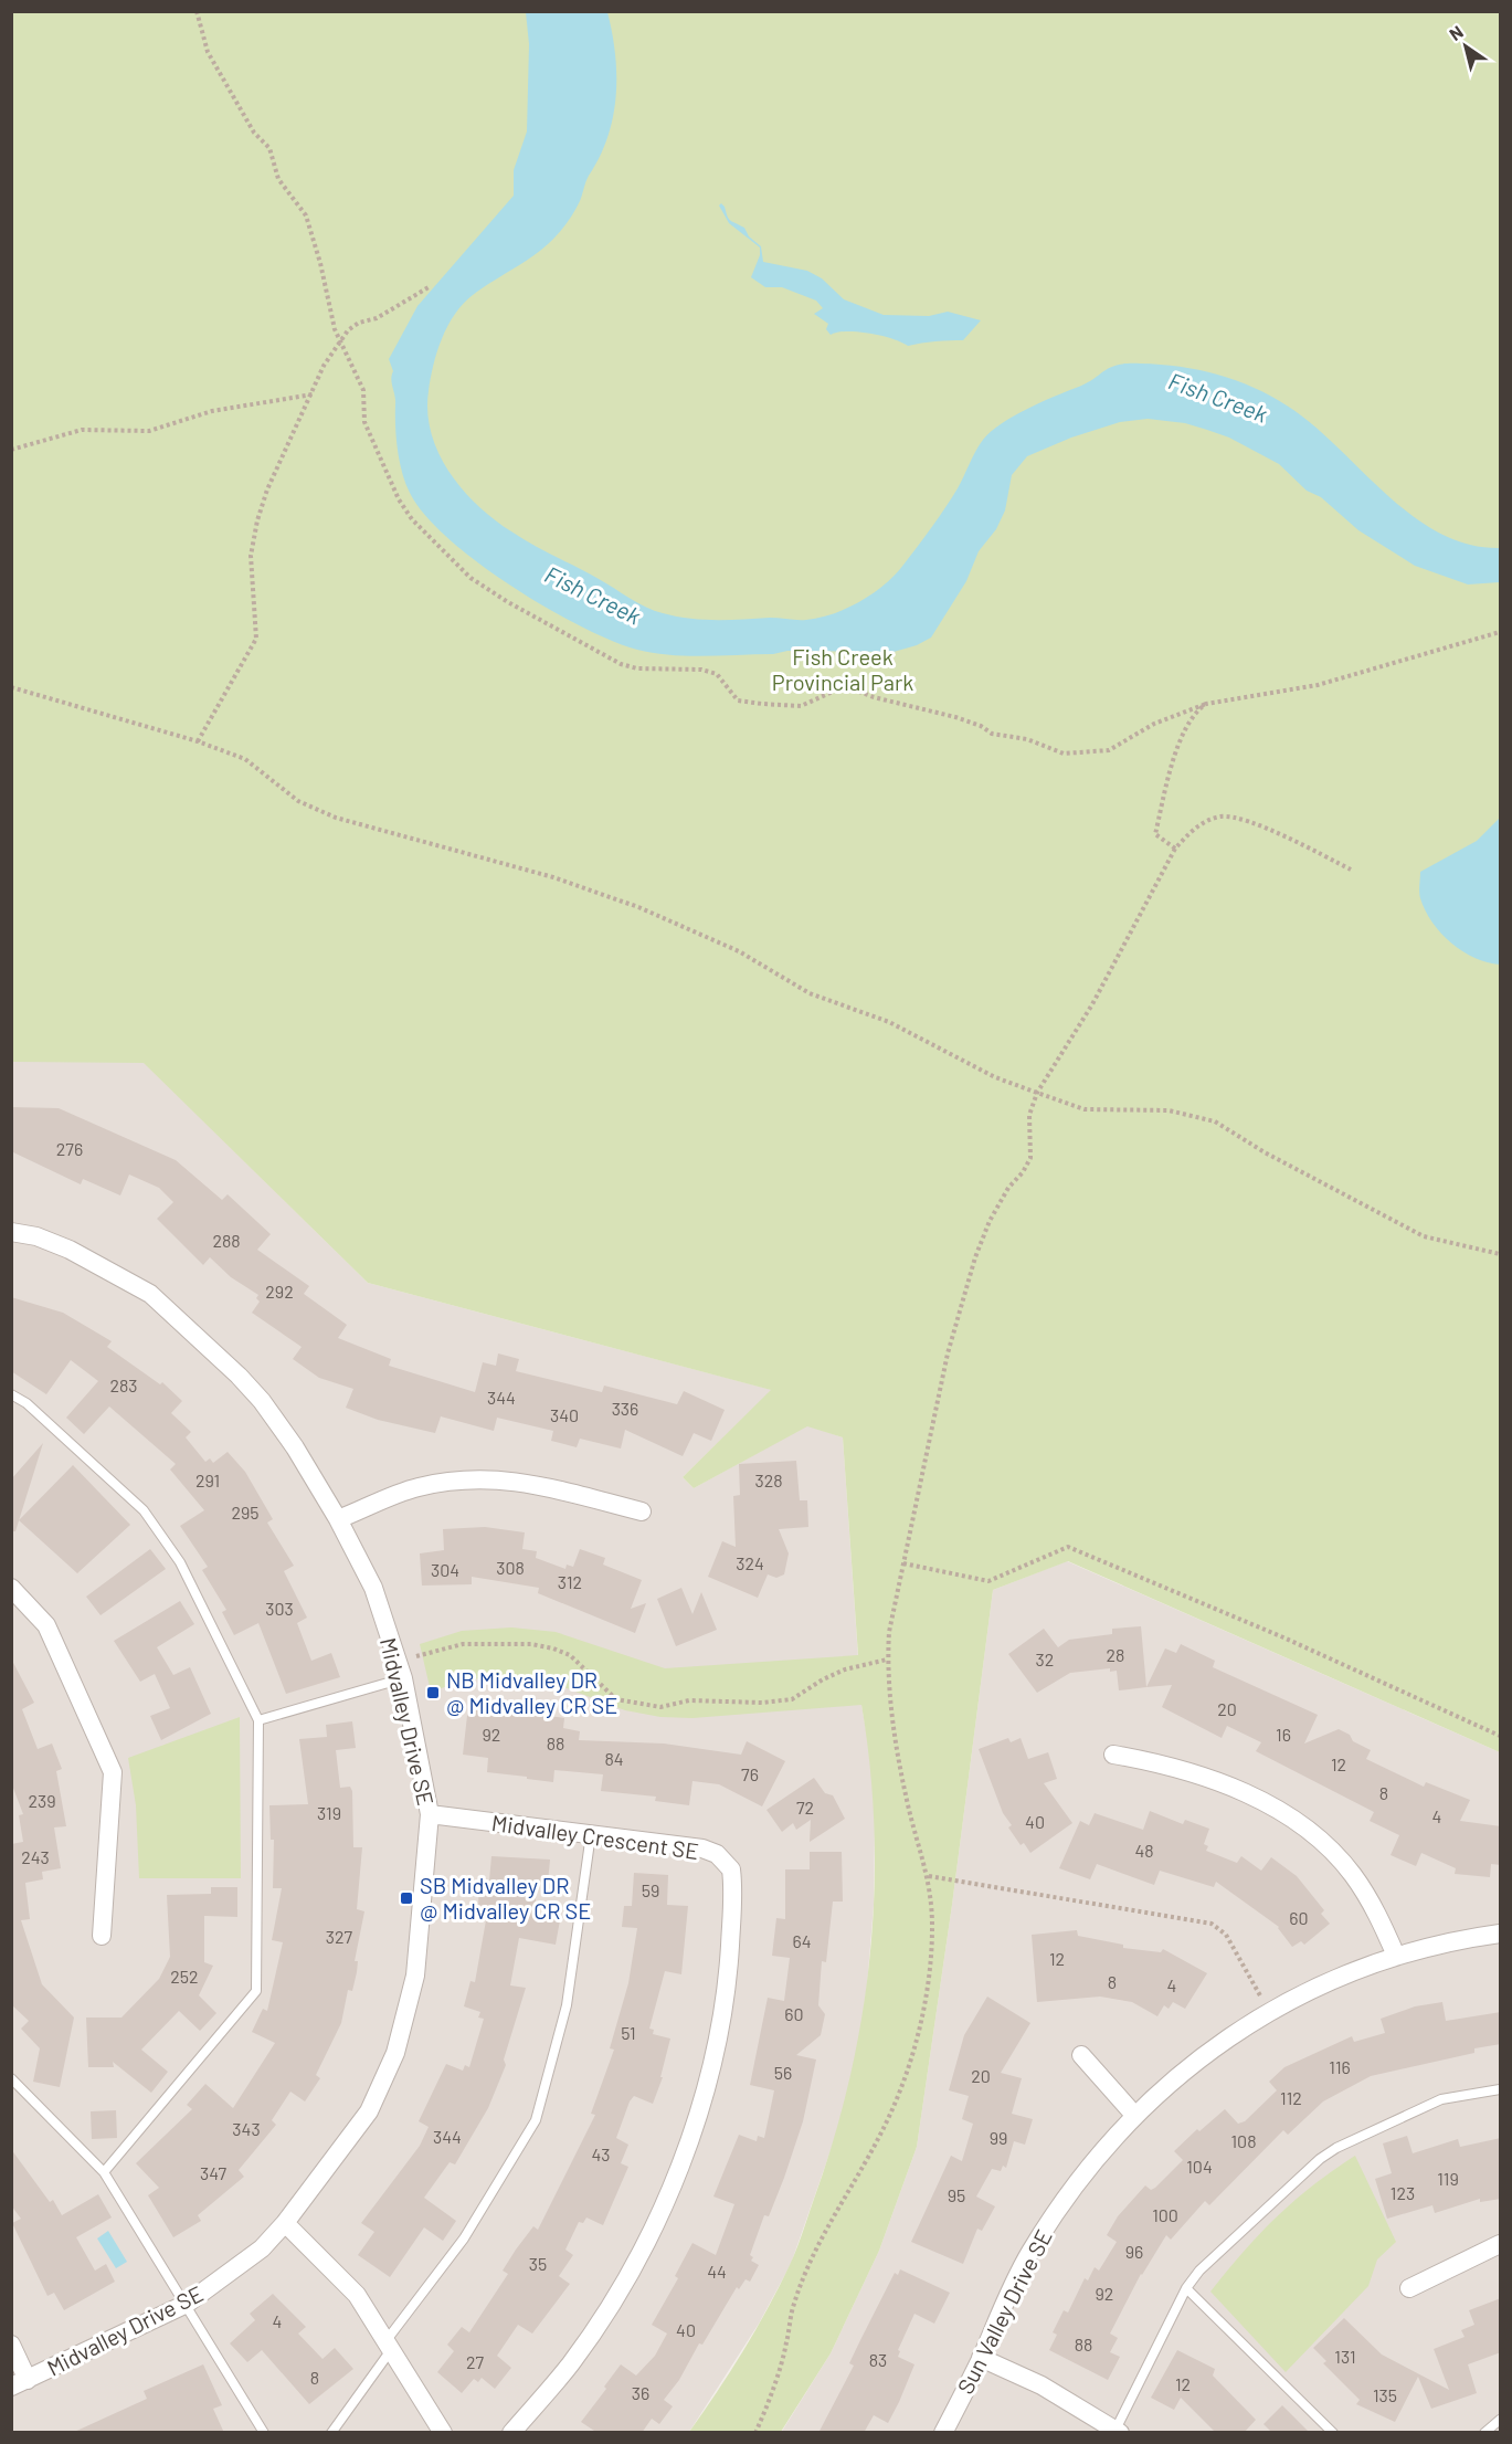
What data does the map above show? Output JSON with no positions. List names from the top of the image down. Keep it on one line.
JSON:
{"streets":{"street":["Midvalley Drive SE","Midvalley Crescent SE","Sun Valley Drive SE"]},"crossings":[["Midvalley Drive SE","Midvalley Crescent SE"]],"water":["Fish Creek"],"parks":["Fish Creek Provincial Park"],"places":{"transit":["NB Midvalley DR @ Midvalley CR SE","SB Midvalley DR @ Midvalley CR SE"]},"house_numbers":["276","288","292","283","344","336","340","291","328","295","324","308","304","312","303","28","32","20","92","16","88","84","12","76","8","239","72","319","4","40","48","243","59","60","327","64","12","252","8","4","60","51","116","56","20","112","343","344","99","108","43","104","347","119","123","95","100","96","35","44","92","4","40","88","131","83","27","8","12","36","135"],"north":"top left"}
